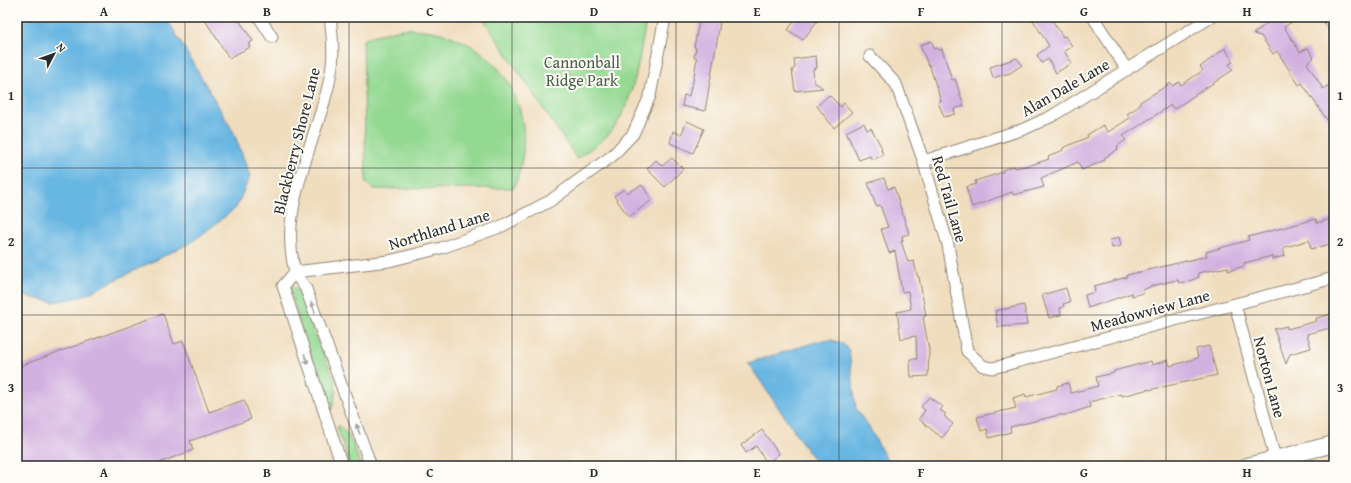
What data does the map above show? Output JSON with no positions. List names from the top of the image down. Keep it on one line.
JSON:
{"streets":{"street":["Alan Dale Lane","Blackberry Shore Lane","Red Tail Lane","Northland Lane","Meadowview Lane","Norton Lane"]},"crossings":[["Alan Dale Lane","Red Tail Lane"],["Blackberry Shore Lane","Northland Lane"],["Red Tail Lane","Meadowview Lane"],["Meadowview Lane","Norton Lane"]],"parks":["Cannonball Ridge Park"],"north":"top right","grid":{"columns":["A","B","C","D","E","F","G","H"],"rows":["1","2","3"]}}
